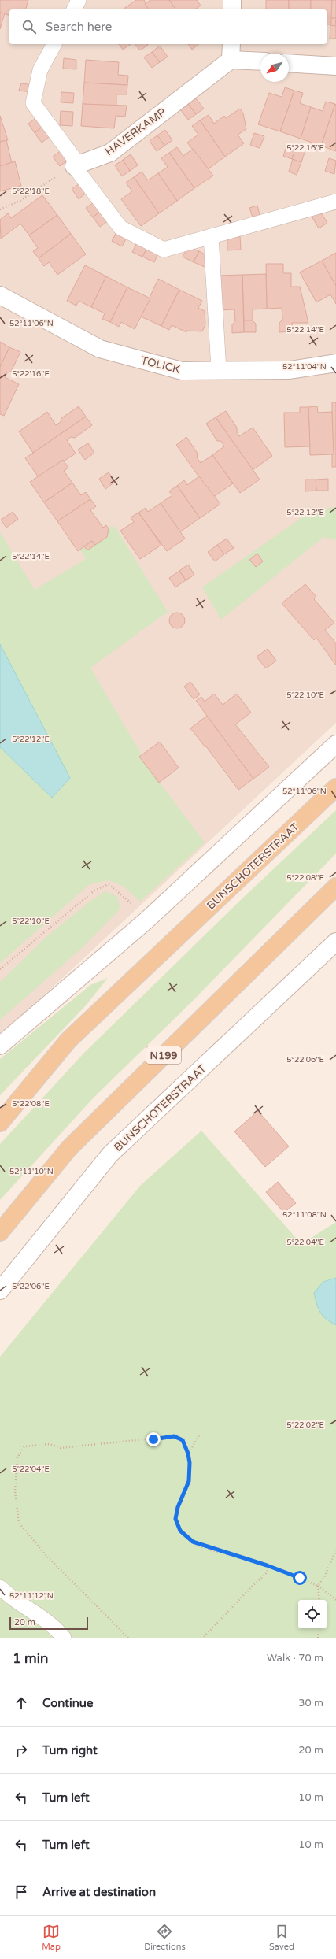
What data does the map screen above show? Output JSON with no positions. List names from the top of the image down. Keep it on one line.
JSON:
{"streets":{"main road":["BUNSCHOTERSTRAAT","N199"],"street":["HAVERKAMP","TOLICK"]},"scale_bar":"20 m","north":"bottom left","page":{"search":"Search here","scale":"20 m","heading":["1 min","Walk · 70 m"],"list":[["Continue","30 m"],["Turn right","20 m"],["Turn left","10 m"],["Turn left","10 m"],"Arrive at destination"],"nav":["Map","Directions","Saved"]},"coordinates":["5°22'16\"E","5°22'18\"E","52°11'06\"N","5°22'14\"E","52°11'04\"N","5°22'12\"E","5°22'10\"E","5°22'08\"E","5°22'06\"E","52°11'10\"N","52°11'08\"N","5°22'04\"E","5°22'02\"E","52°11'12\"N"]}
